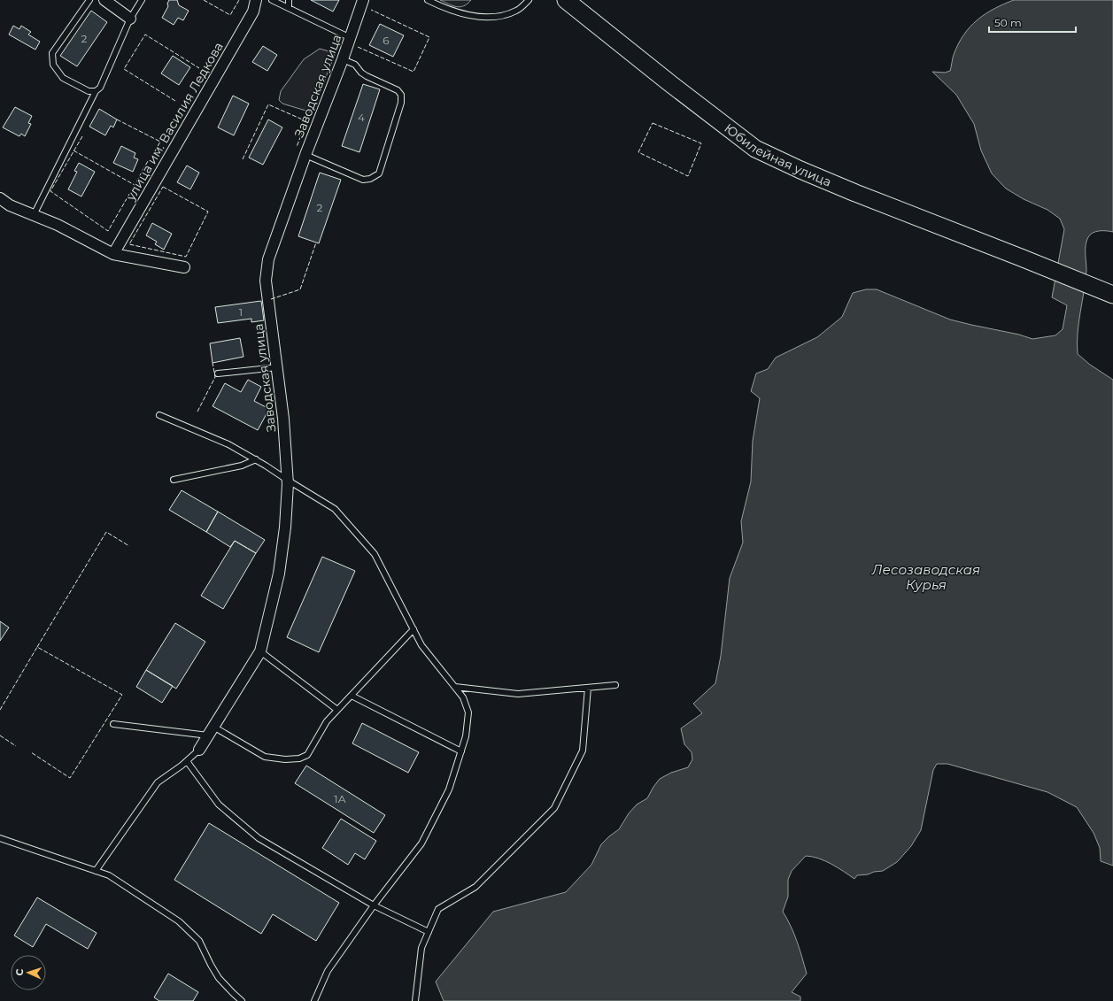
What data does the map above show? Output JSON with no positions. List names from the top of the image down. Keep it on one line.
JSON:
{"streets":{"main road":["Юбилейная улица"],"street":["Заводская улица","улица им. Василия Ледкова"]},"water":["Лесозаводская Курья"],"house_numbers":["2","6","4","2","1","1А"],"scale_bar":"50 m","north":"left"}
